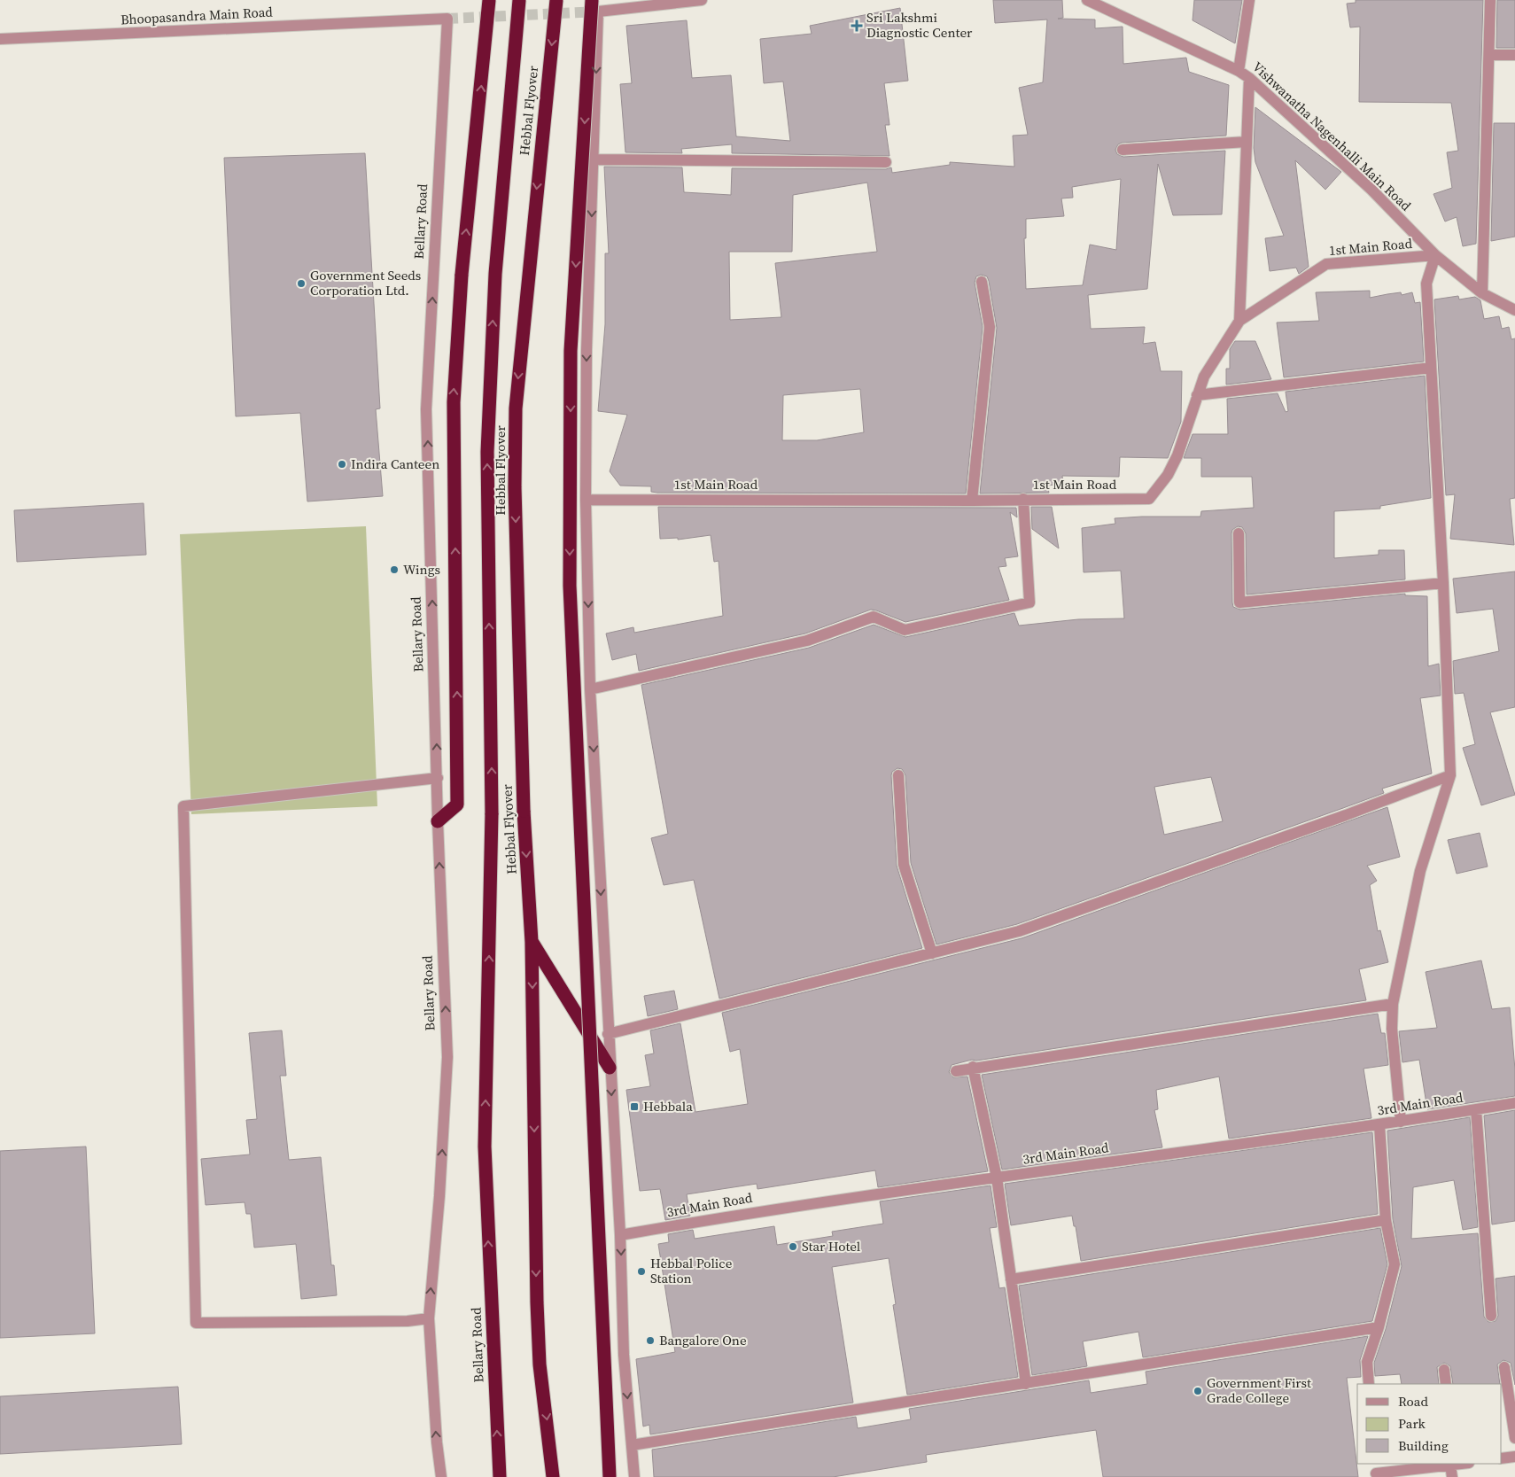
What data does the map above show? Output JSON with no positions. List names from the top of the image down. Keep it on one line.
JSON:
{"streets":{"highway":["Hebbal Flyover","Bellary Road"],"street":["Bhoopasandra Main Road","Vishwanatha Nagenhalli Main Road","1st Main Road","3rd Main Road"]},"crossings":[["Bhoopasandra Main Road","Bellary Road"],["Hebbal Flyover","Bellary Road"],["Vishwanatha Nagenhalli Main Road","1st Main Road"]],"places":{"health":["Sri Lakshmi Diagnostic Center"],"other":["Government Seeds Corporation Ltd.","Indira Canteen","Wings","Star Hotel","Hebbal Police Station","Bangalore One","Government First Grade College"],"transit":["Hebbala"]},"legend":["Road","Park","Building"]}
